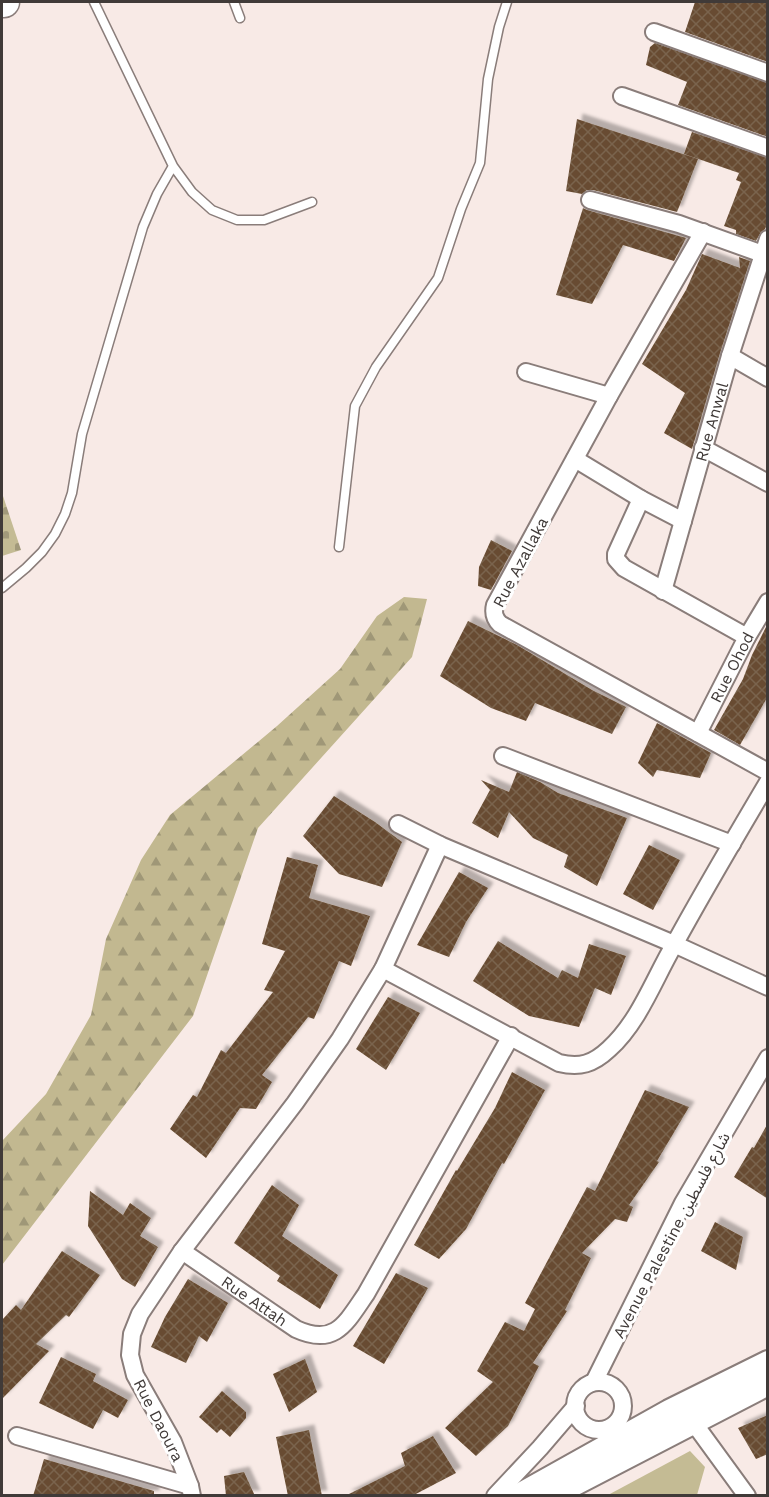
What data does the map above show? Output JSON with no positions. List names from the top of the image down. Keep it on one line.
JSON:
{"streets":{"street":["Rue Anwal","Rue Azallaka","Rue Ohod","Avenue Palestine شارع فلسطين","Rue Attah","Rue Daoura"]},"crossings":[["Rue Azallaka","Rue Ohod"],["Rue Attah","Rue Daoura"]]}
